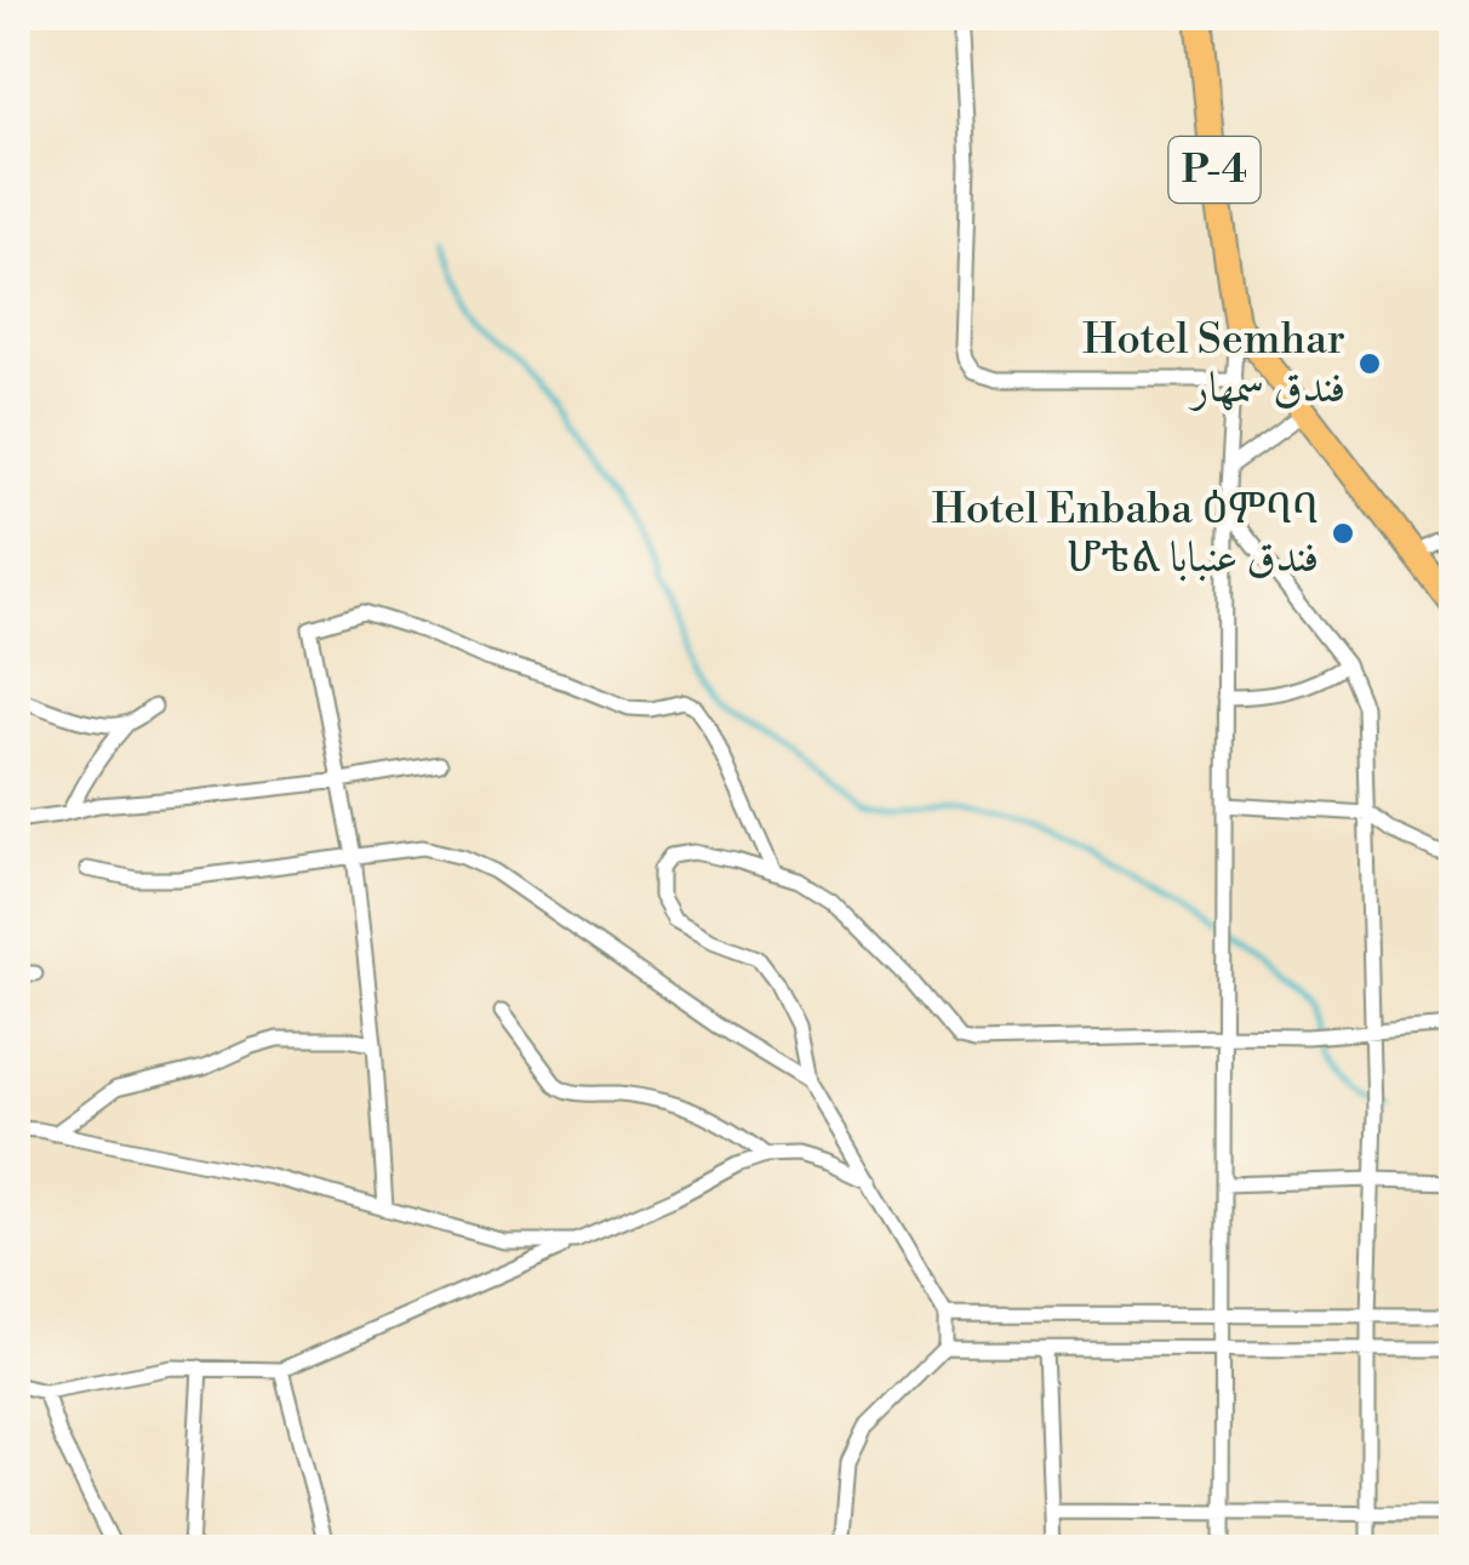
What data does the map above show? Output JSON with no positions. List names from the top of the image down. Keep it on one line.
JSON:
{"streets":{"highway":["P-4"]},"places":["Hotel Semhar فندق سمهار","Hotel Enbaba ዕምባባ ሆቴል فندق عنبابا"]}
